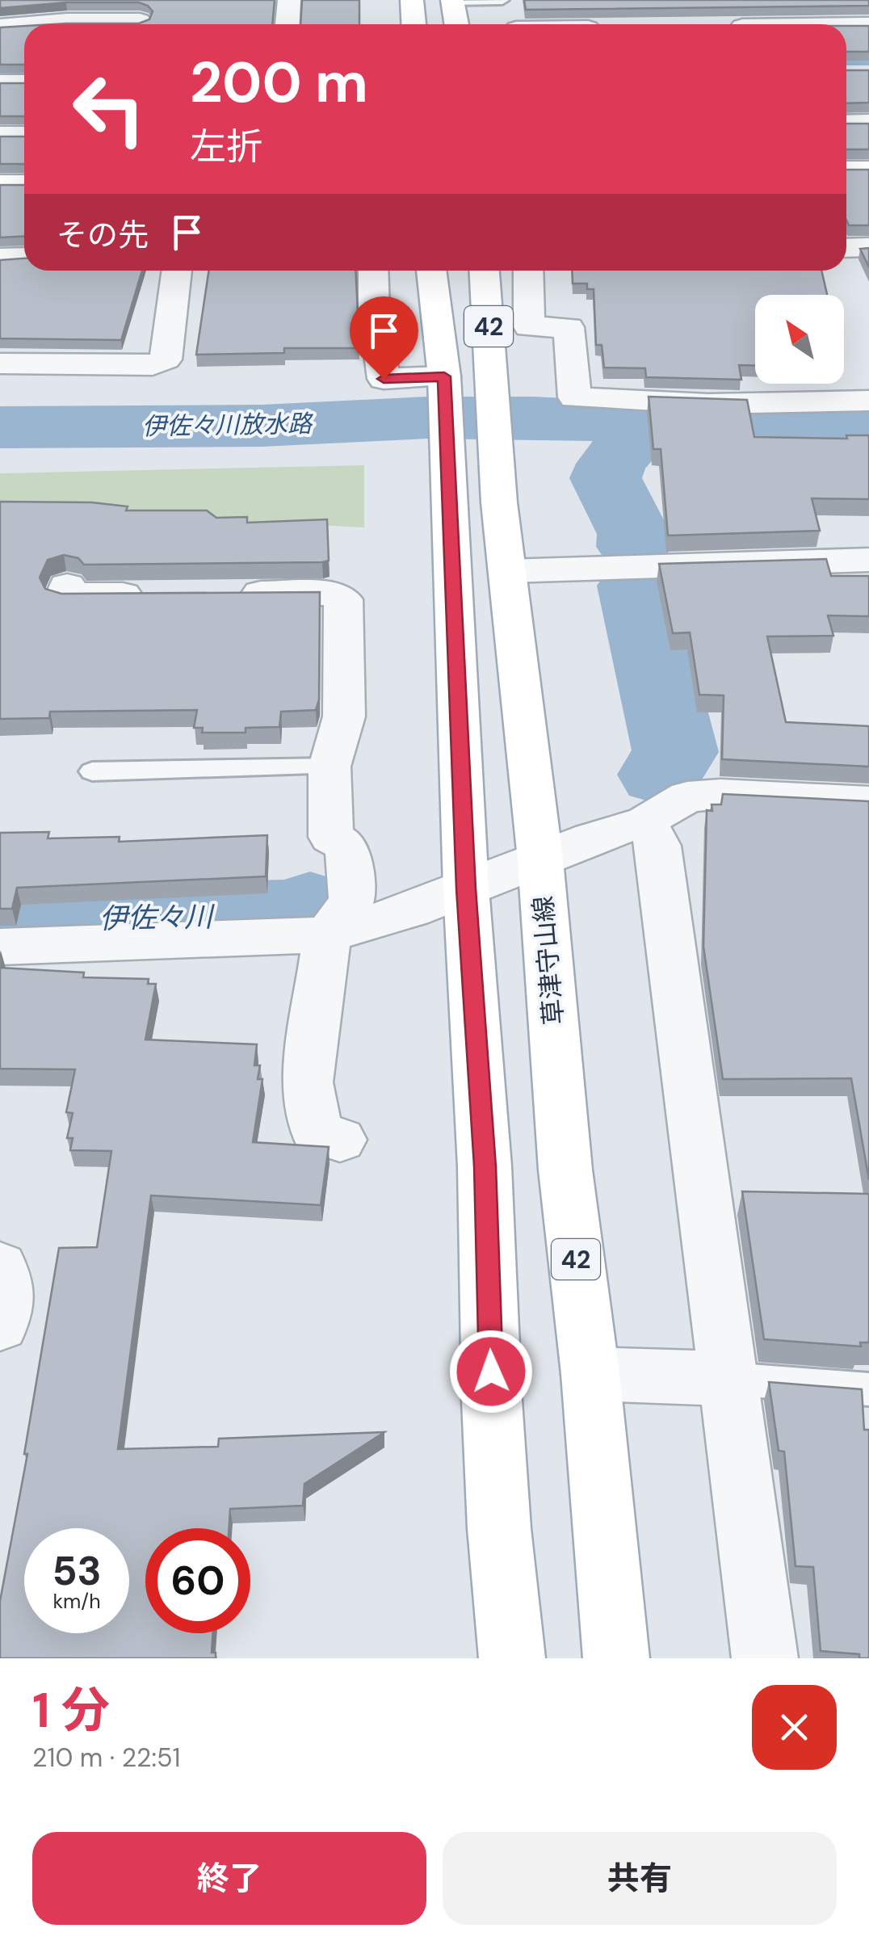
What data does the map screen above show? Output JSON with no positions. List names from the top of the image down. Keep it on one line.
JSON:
{"streets":{"main road":["42","草津守山線"]},"water":["伊佐々川放水路","伊佐々川"],"north":"top left","page":{"turn":["200 m","左折"],"then":"その先","speed":"53 km/h","limit":"60","heading":["1 分","210 m · 22:51"],"buttons":["終了","共有"]}}
